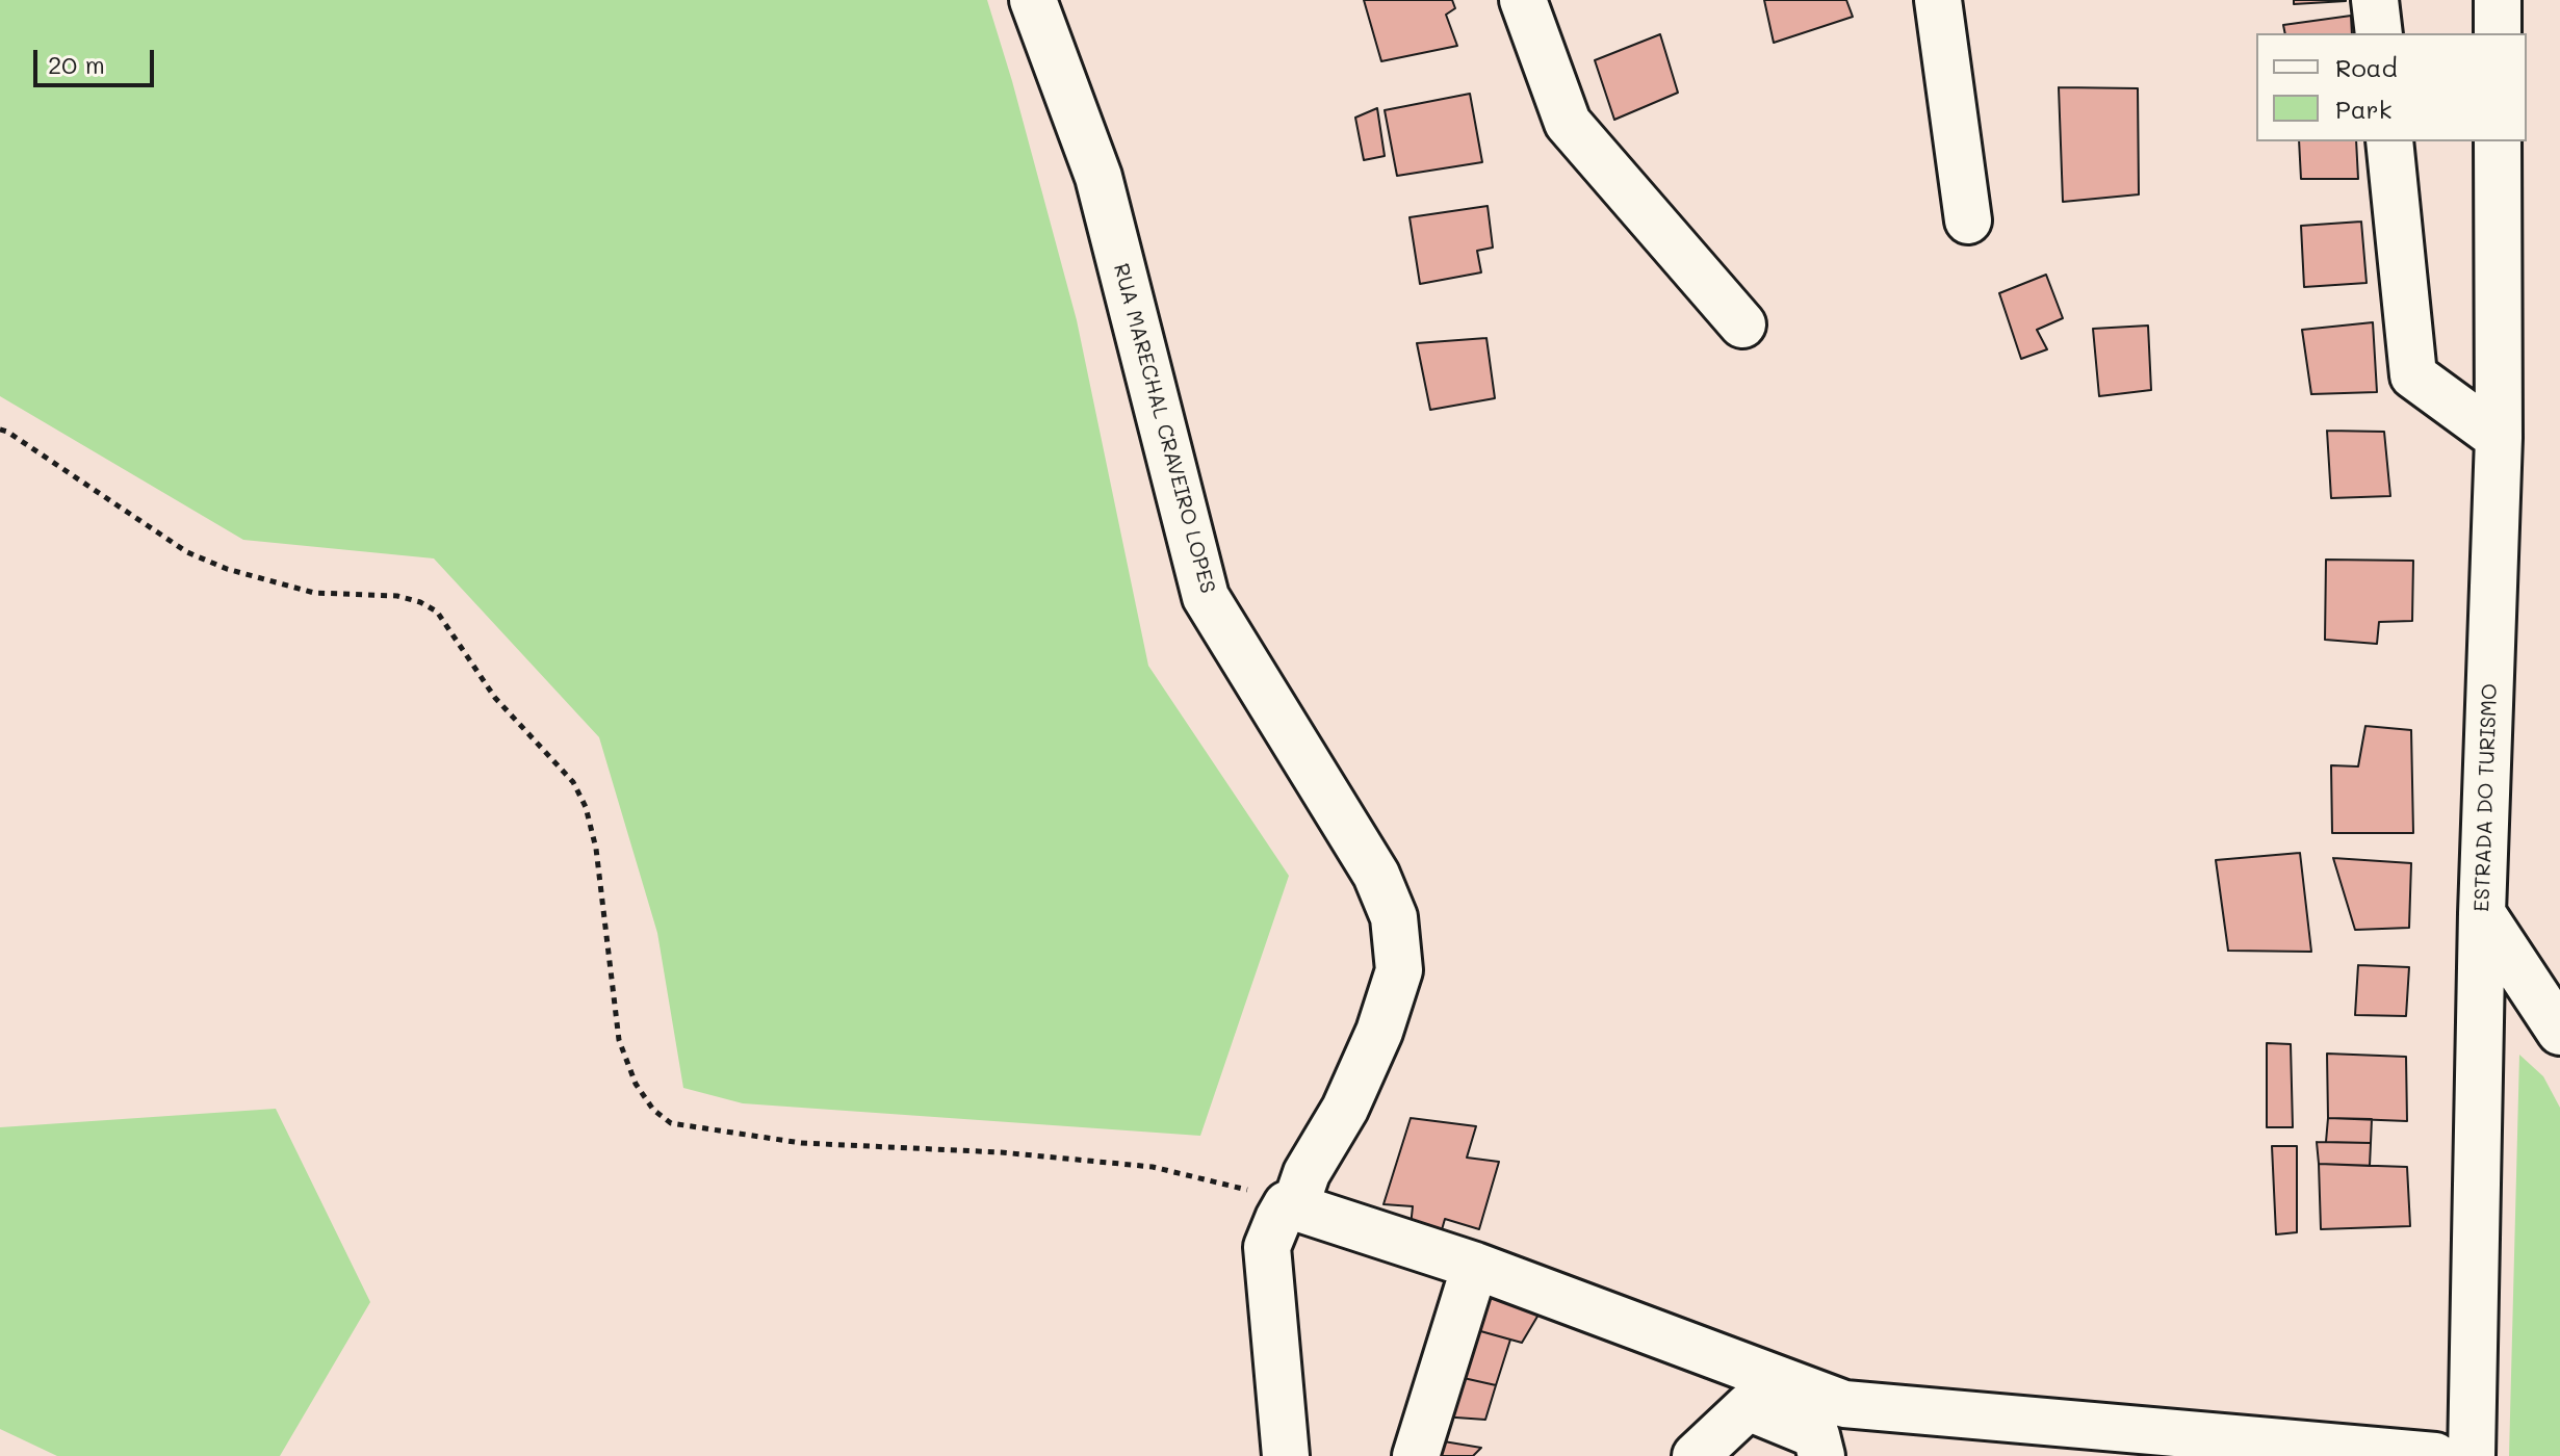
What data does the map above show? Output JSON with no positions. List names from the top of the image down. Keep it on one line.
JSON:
{"streets":{"street":["RUA MARECHAL CRAVEIRO LOPES","ESTRADA DO TURISMO"]},"legend":["Road","Park"],"scale_bar":"20 m"}
